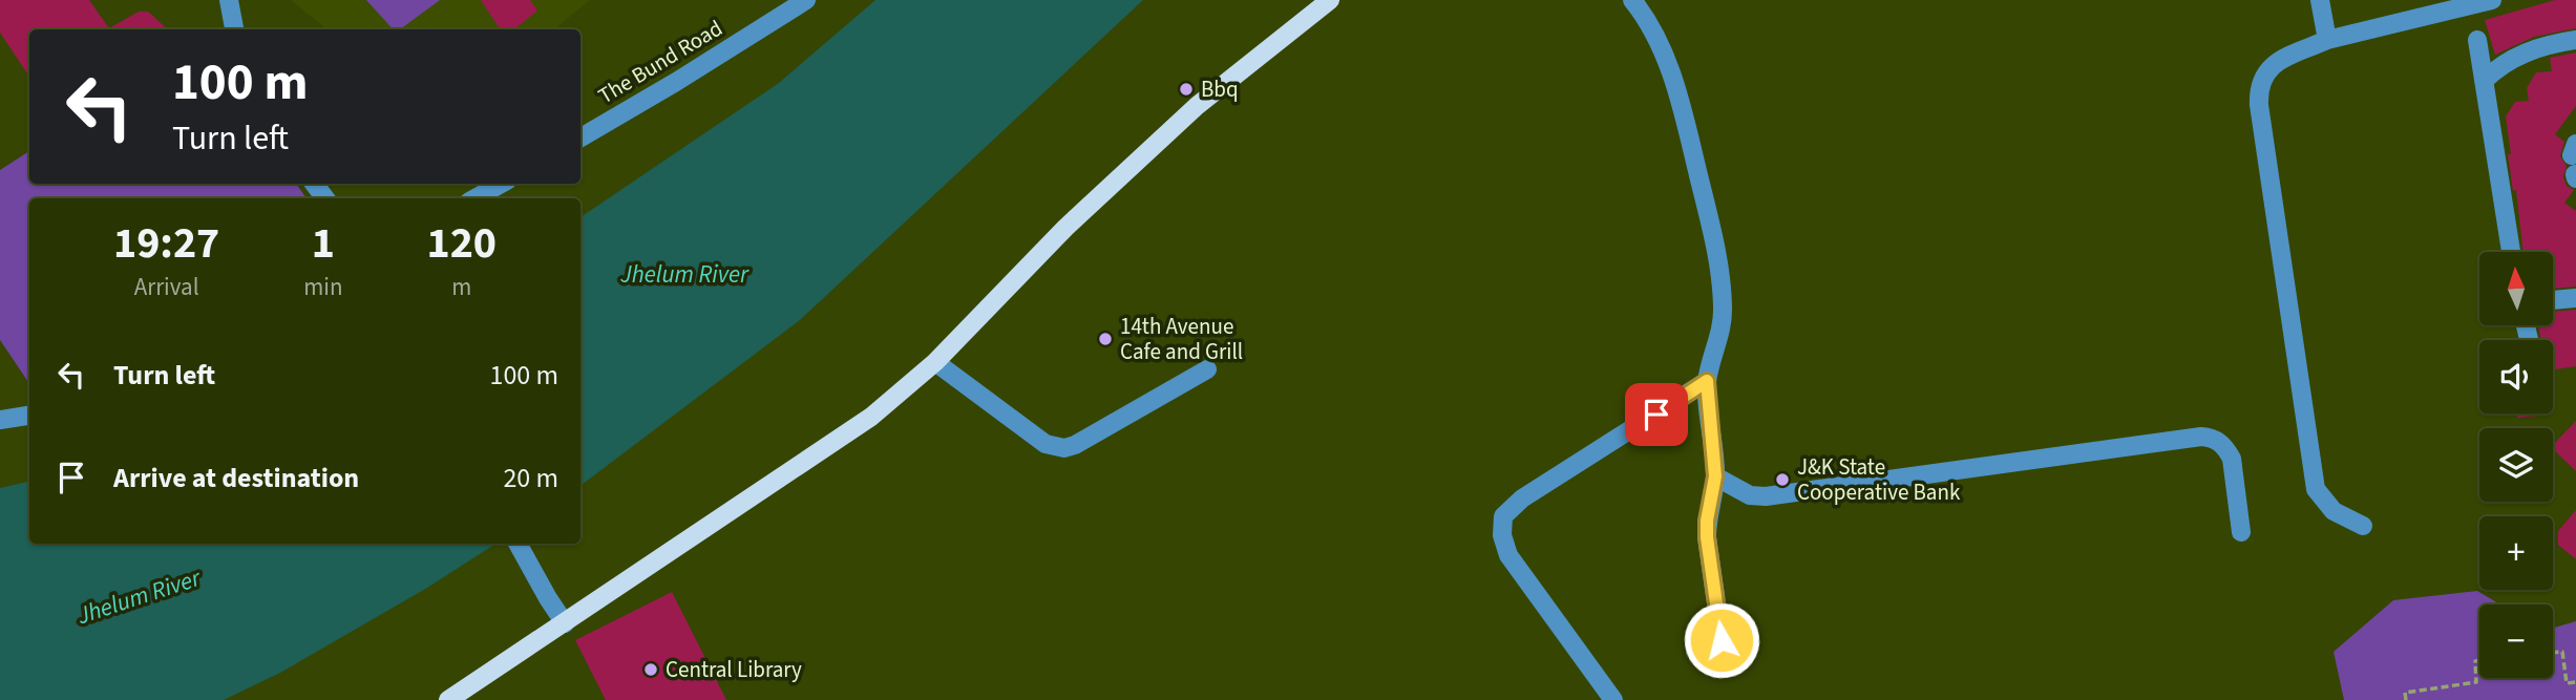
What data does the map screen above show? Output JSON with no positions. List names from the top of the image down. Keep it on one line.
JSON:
{"streets":{"street":["The Bund Road"]},"water":["Jhelum River"],"places":["Bbq","14th Avenue Cafe and Grill","J&K State Cooperative Bank","Central Library"],"north":"top","page":{"turn":["100 m","Turn left"],"eta":["19:27","Arrival","1","min","120","m"],"map_buttons":["+","−"],"list":[{"name":"Turn left","value":"100 m"},{"name":"Arrive at destination","value":"20 m"}]}}
